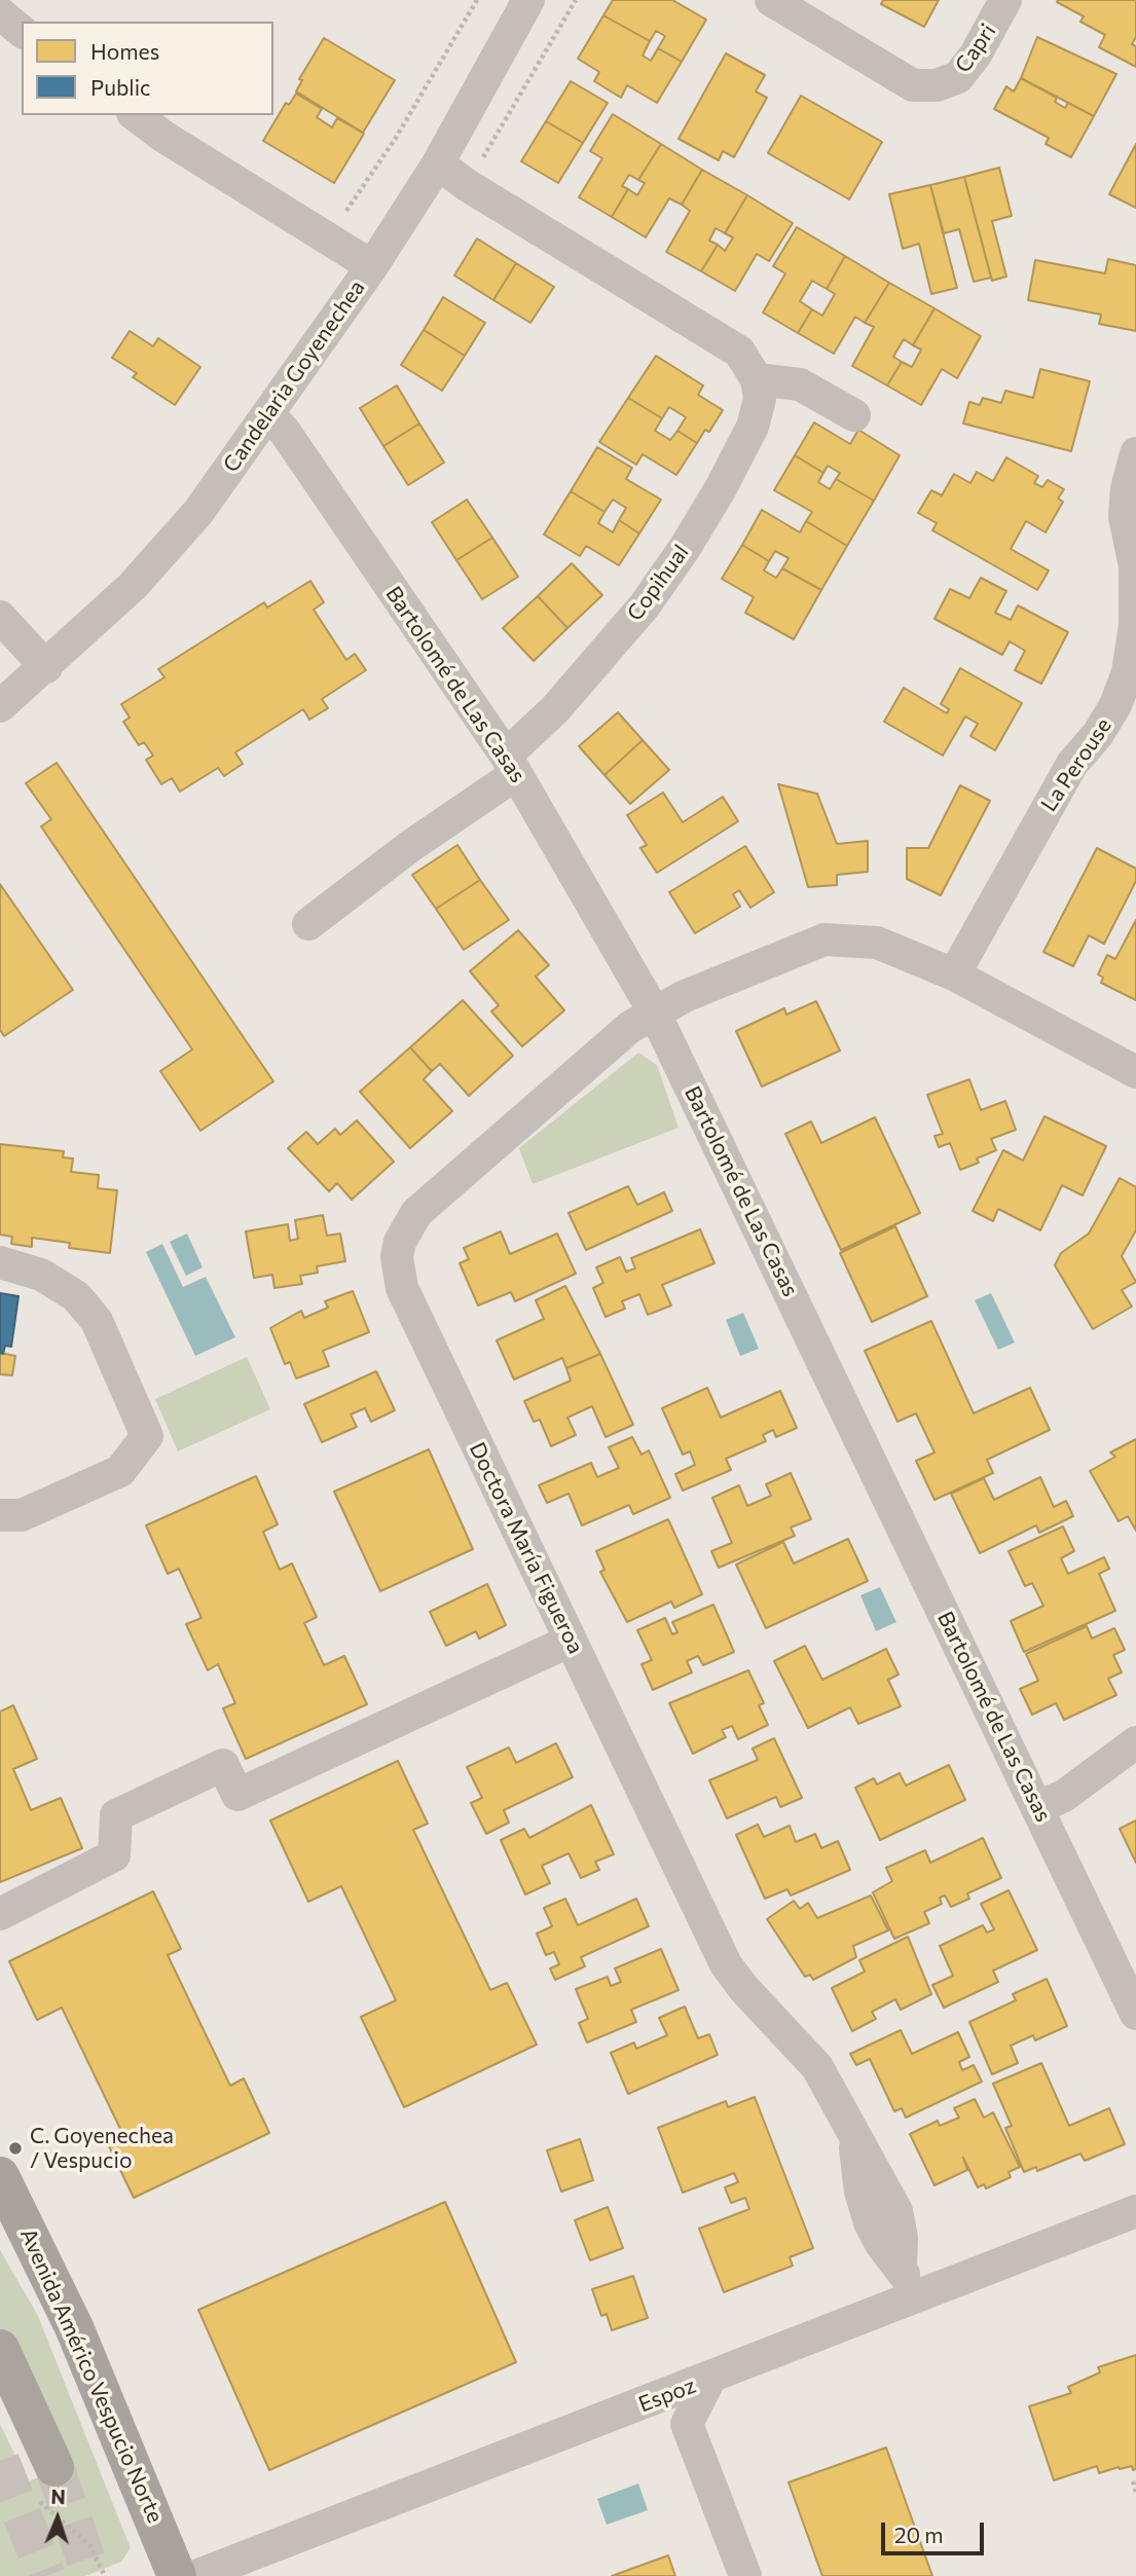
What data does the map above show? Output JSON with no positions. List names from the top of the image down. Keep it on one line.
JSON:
{"streets":{"main road":["Avenida Américo Vespucio Norte"],"street":["Capri","Candelaria Goyenechea","Copihual","Bartolomé de Las Casas","La Perouse","Doctora María Figueroa","Espoz"]},"crossings":[["Candelaria Goyenechea","Bartolomé de Las Casas"],["Copihual","Bartolomé de Las Casas"],["Bartolomé de Las Casas","Doctora María Figueroa"],["La Perouse","Doctora María Figueroa"],["Doctora María Figueroa","Espoz"]],"places":["C. Goyenechea / Vespucio"],"legend":["Homes","Public"],"scale_bar":"20 m","north":"top"}
